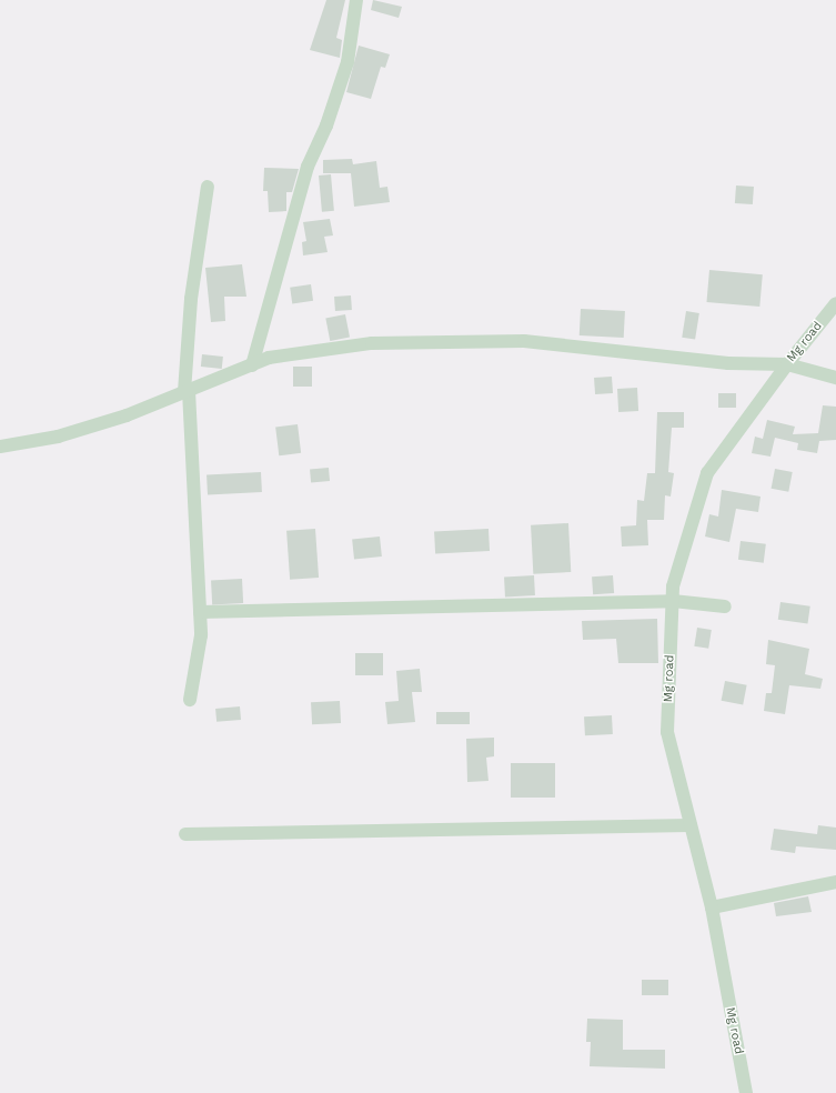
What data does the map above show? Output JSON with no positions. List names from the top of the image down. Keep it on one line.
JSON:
{"streets":{"street":["Mg road"]}}
